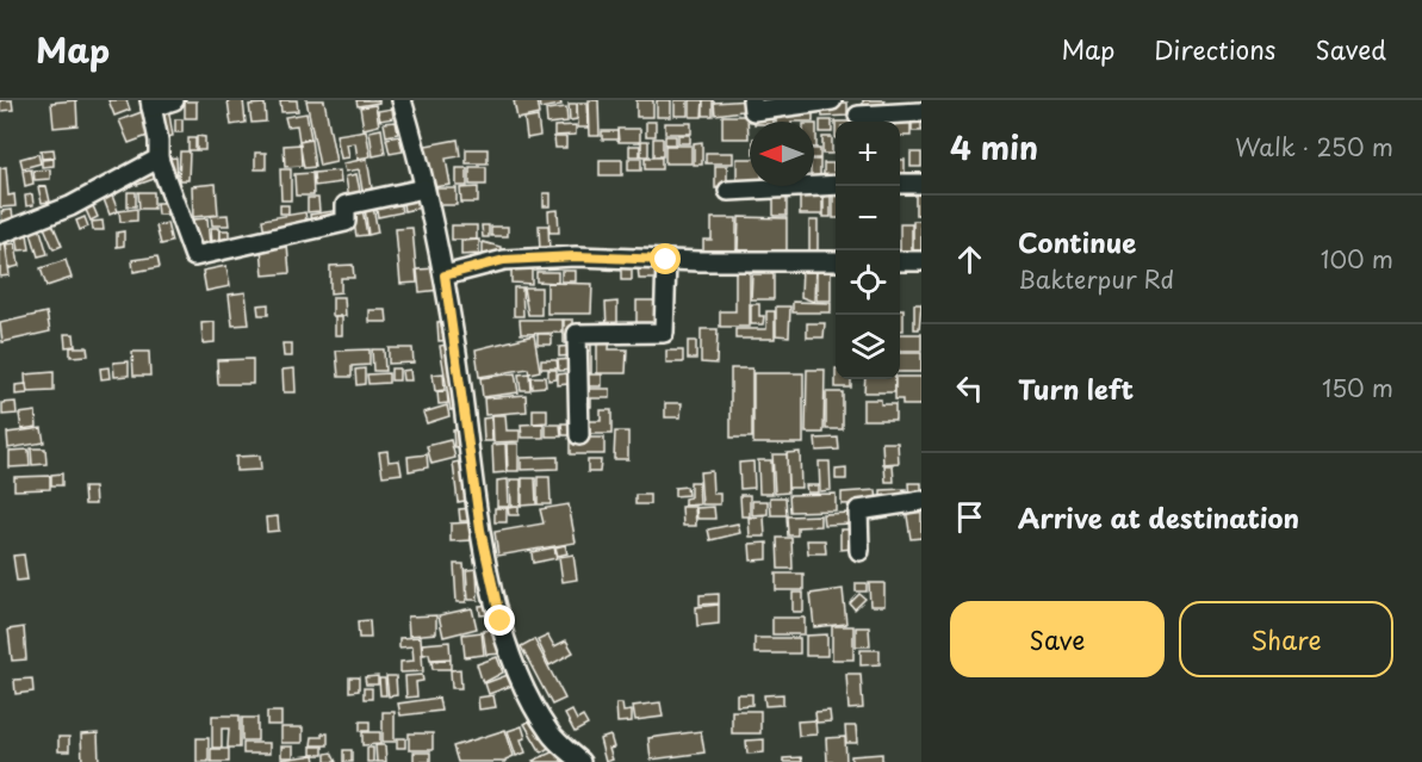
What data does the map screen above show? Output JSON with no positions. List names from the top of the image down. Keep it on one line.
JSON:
{"north":"left","page":{"header":"Map","nav":["Map","Directions","Saved"],"heading":["4 min","Walk · 250 m"],"map_buttons":["+","−"],"list":[["Continue","Bakterpur Rd","100 m"],["Turn left","150 m"],"Arrive at destination"],"buttons":["Save","Share"]}}
